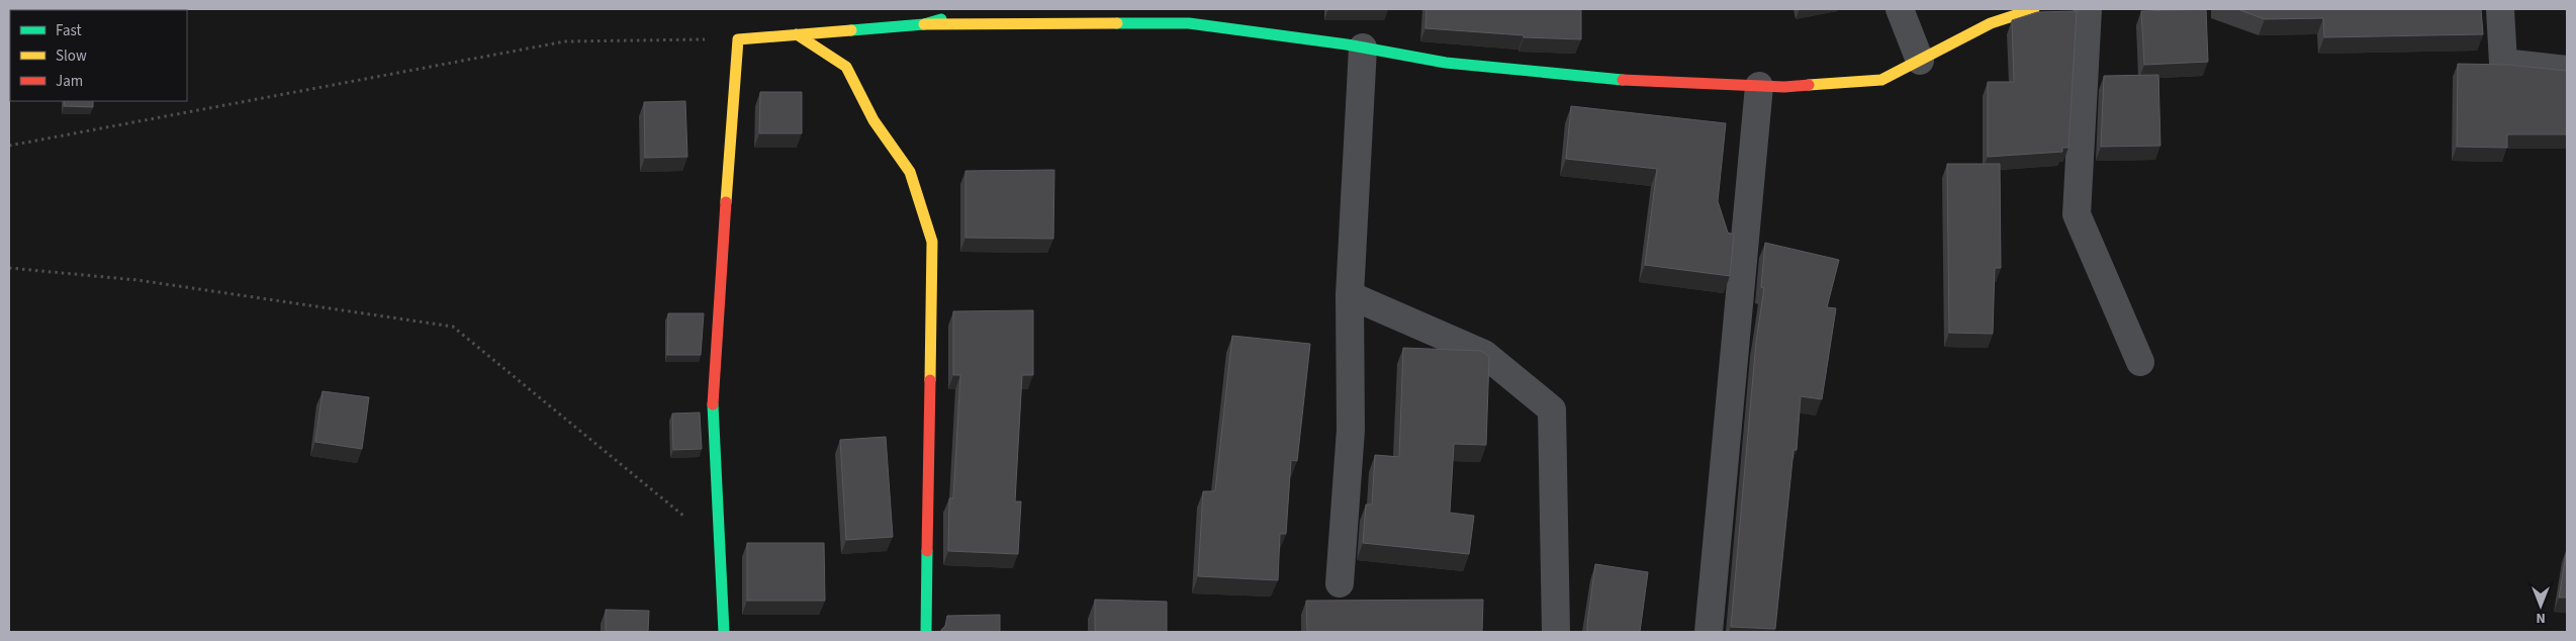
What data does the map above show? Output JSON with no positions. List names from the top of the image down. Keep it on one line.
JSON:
{"legend":["Fast","Slow","Jam"],"north":"bottom"}
